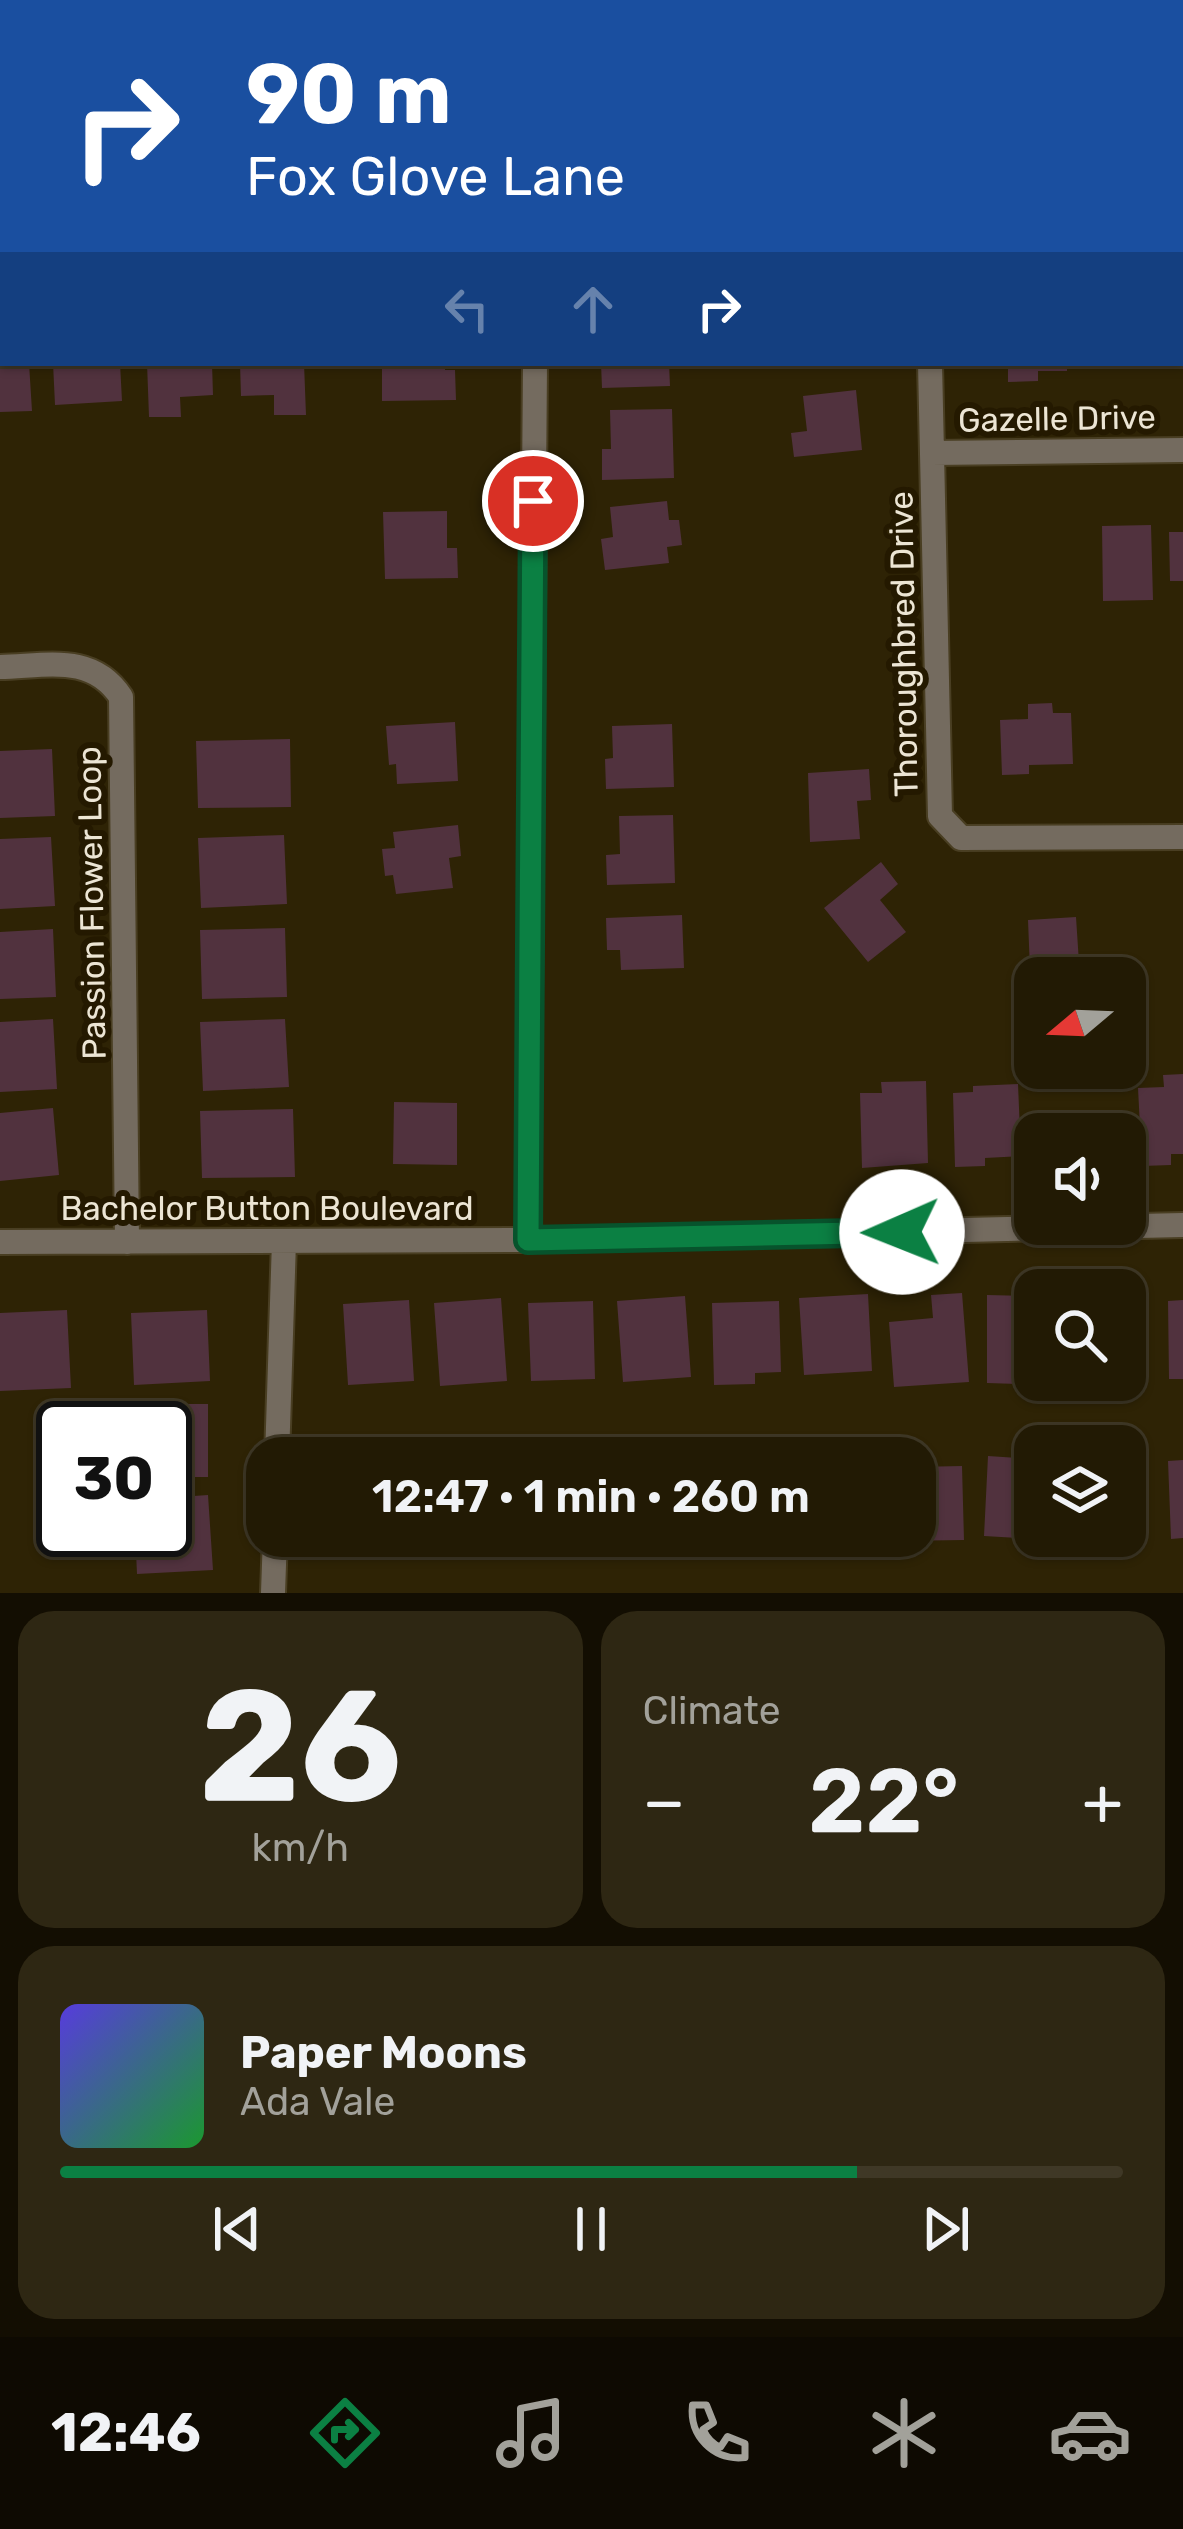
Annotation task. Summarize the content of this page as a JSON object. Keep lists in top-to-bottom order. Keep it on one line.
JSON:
{"streets":{"street":["Gazelle Drive","Thoroughbred Drive","Passion Flower Loop","Bachelor Button Boulevard"]},"crossings":[["Gazelle Drive","Thoroughbred Drive"],["Passion Flower Loop","Bachelor Button Boulevard"]],"north":"left","page":{"turn":["90 m","Fox Glove Lane"],"limit":"30","trip":"12:47 · 1 min · 260 m","tile":[["26","km/h"],"Climate"],"heat":["−","22°","+"],"song":["Paper Moons","Ada Vale"],"tabs":"12:46"}}
